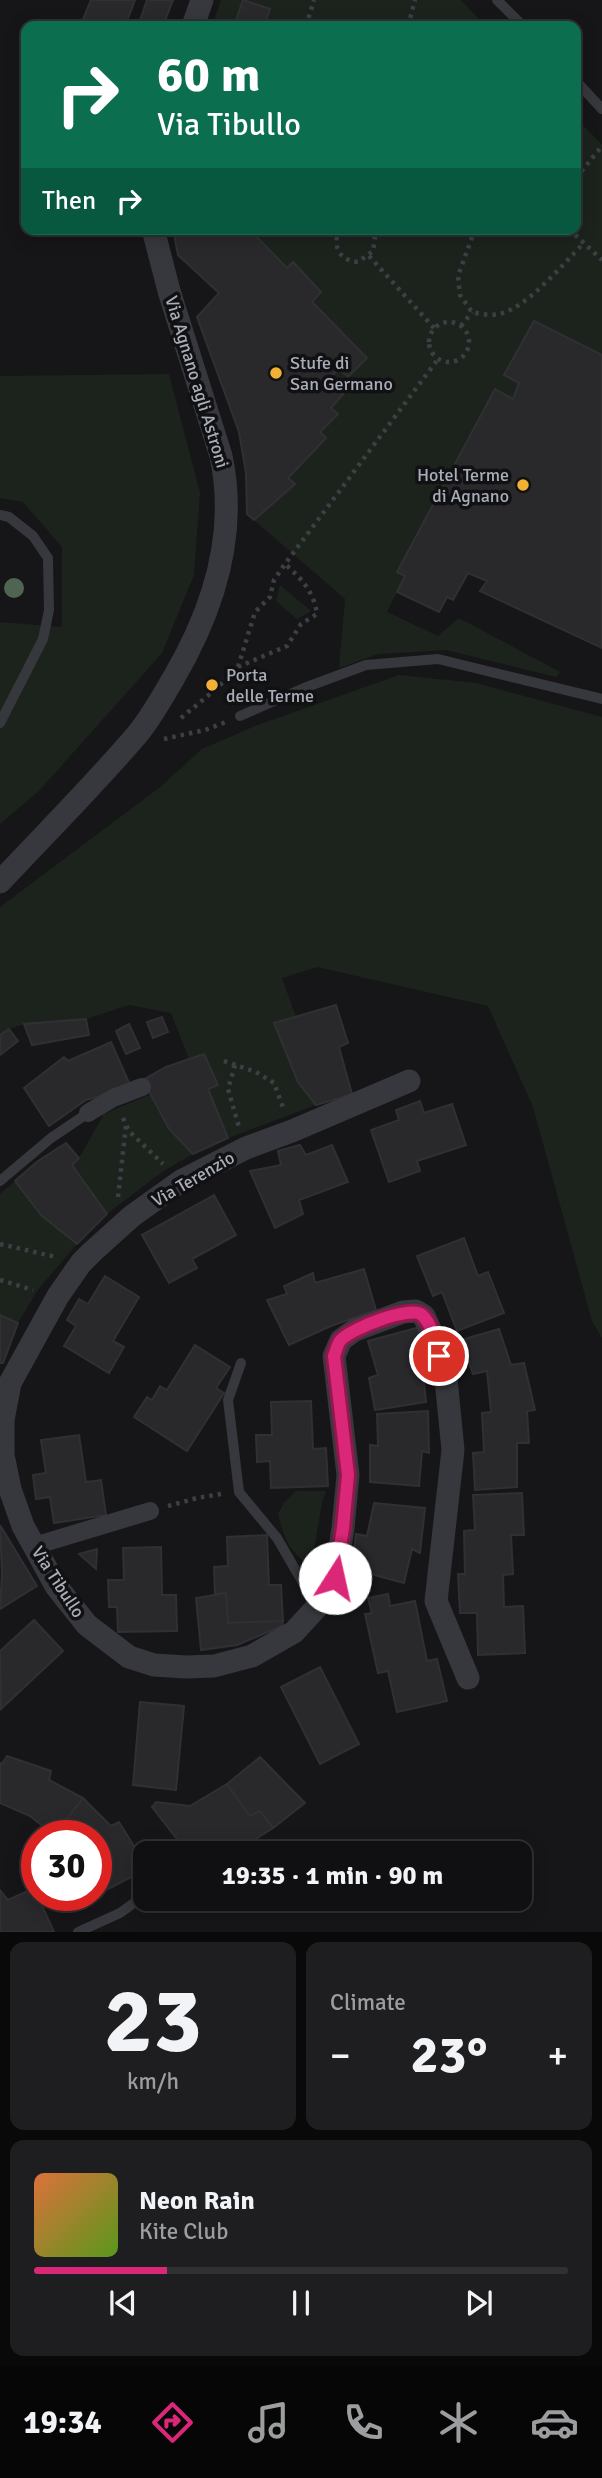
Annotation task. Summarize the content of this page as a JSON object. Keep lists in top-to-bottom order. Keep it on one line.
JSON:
{"streets":{"street":["Via Agnano agli Astroni","Via Terenzio","Via Tibullo"]},"crossings":[["Via Terenzio","Via Tibullo"]],"places":["Stufe di San Germano","Hotel Terme di Agnano","Porta delle Terme"],"page":{"turn":["60 m","Via Tibullo"],"then":"Then","limit":"30","trip":"19:35 · 1 min · 90 m","tile":[["23","km/h"],"Climate"],"heat":["−","23°","+"],"song":["Neon Rain","Kite Club"],"tabs":"19:34"}}
